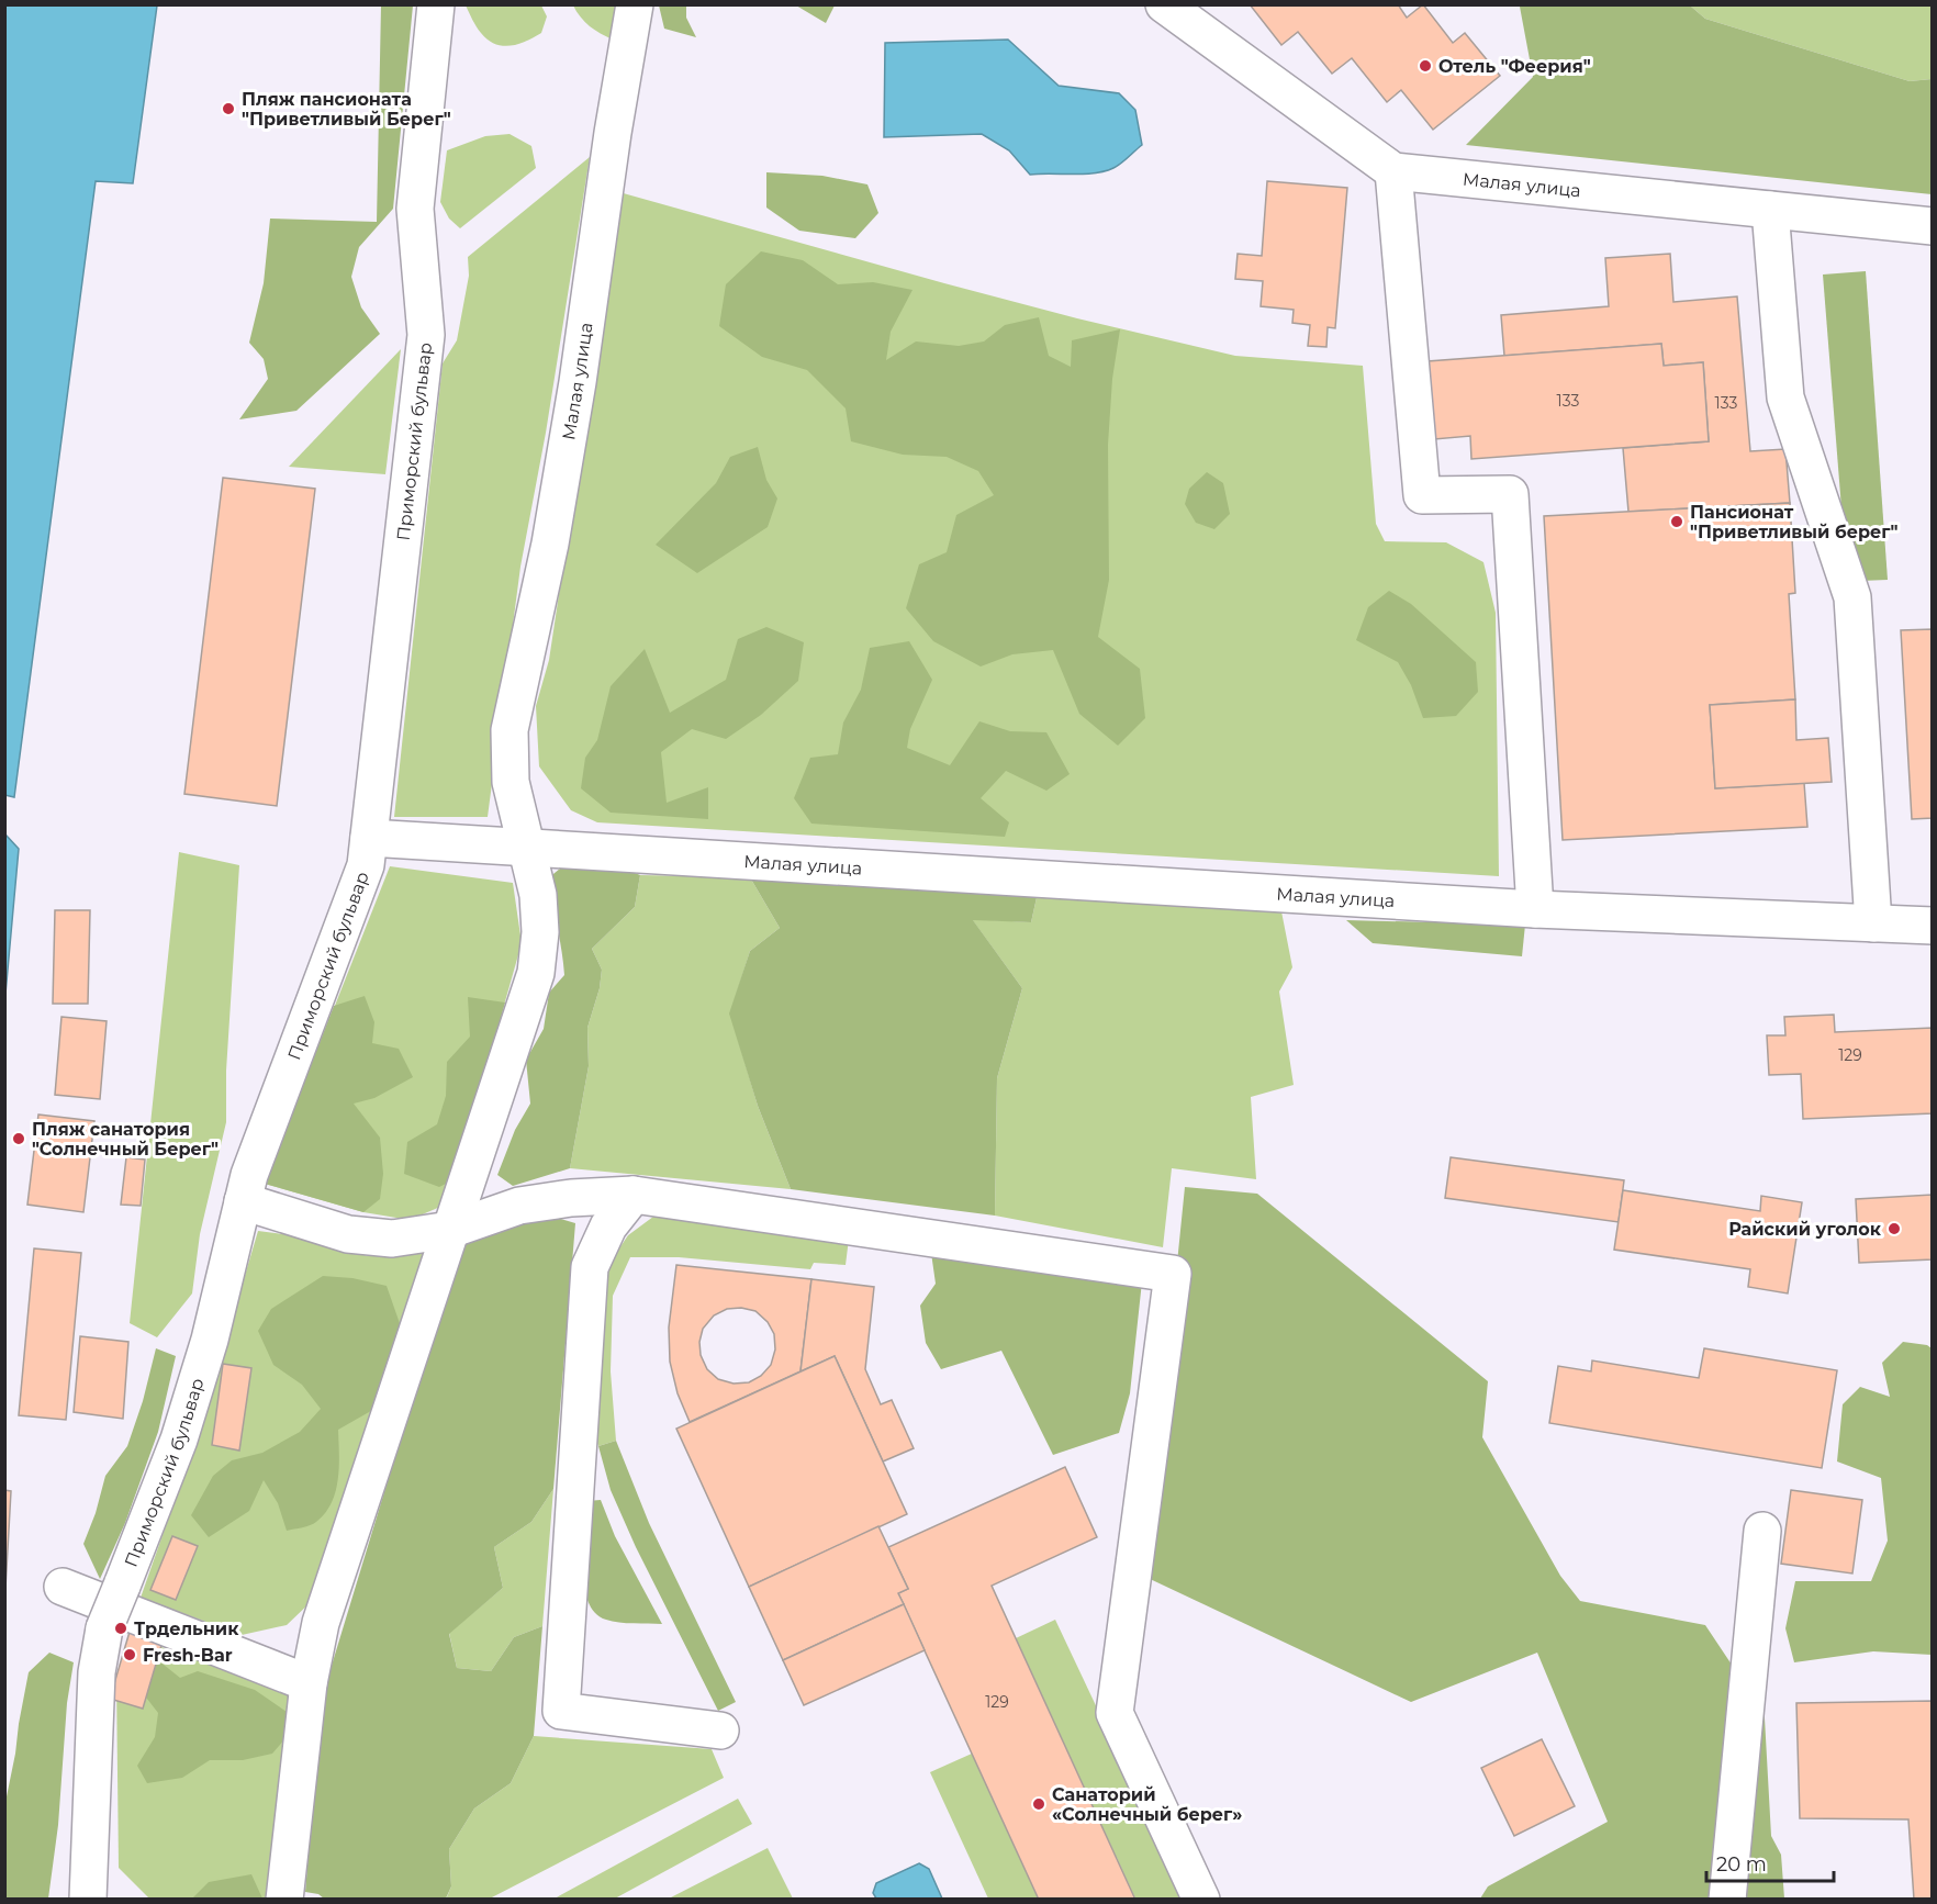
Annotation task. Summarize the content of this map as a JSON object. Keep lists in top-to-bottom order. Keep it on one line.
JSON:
{"streets":{"street":["Малая улица","Приморский бульвар"]},"places":["Отель \"Феерия\"","Пляж пансионата \"Приветливый Берег\"","Пансионат \"Приветливый берег\"","Пляж санатория \"Солнечный Берег\"","Райский уголок","Трдельник","Fresh-Bar","Санаторий «Солнечный берег»"],"house_numbers":["133","133","129","129"],"scale_bar":"20 m"}
